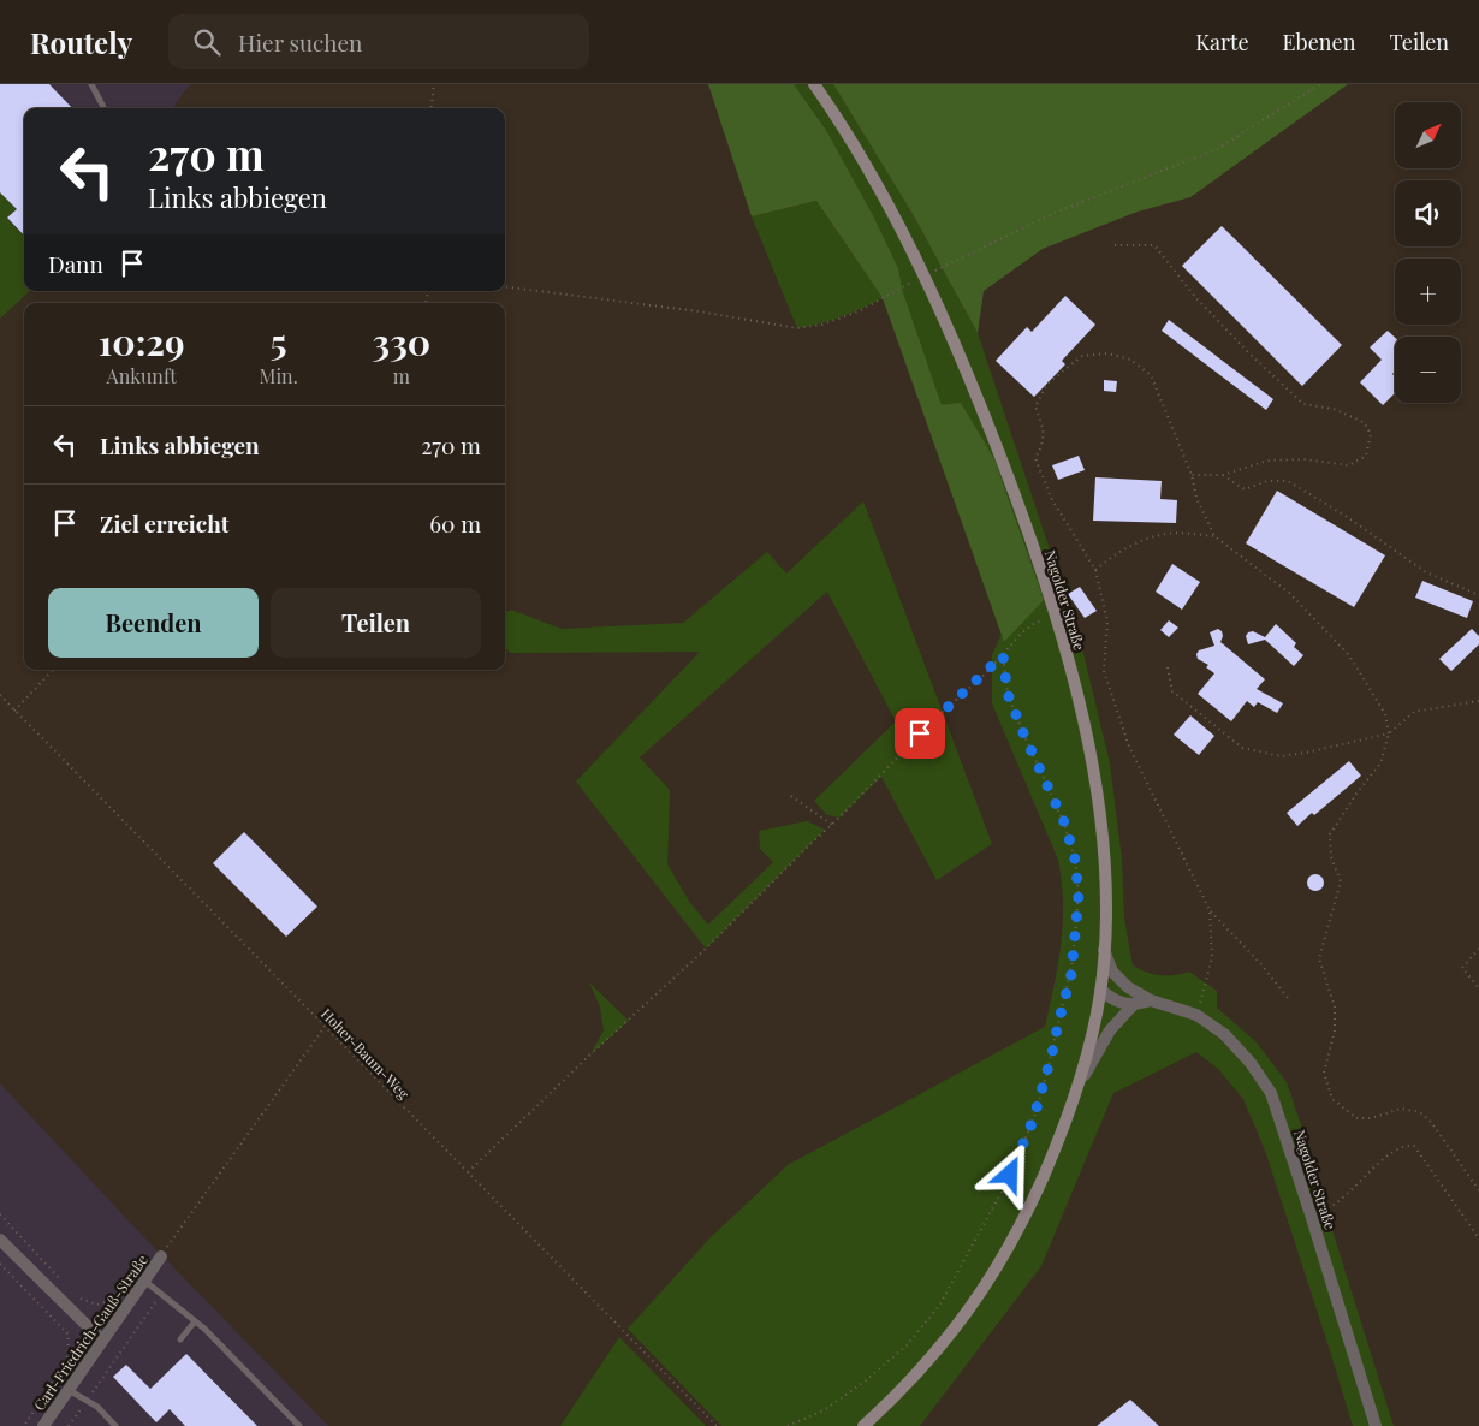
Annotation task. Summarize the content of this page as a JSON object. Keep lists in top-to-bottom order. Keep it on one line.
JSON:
{"streets":{"main road":["Nagolder Straße"],"street":["Carl-Friedrich-Gauß-Straße"],"path":["Hoher-Baum-Weg"]},"north":"top right","page":{"header":"Routely","search":"Hier suchen","nav":["Karte","Ebenen","Teilen"],"map_buttons":["+","−"],"turn":["270 m","Links abbiegen"],"then":"Dann","eta":["10:29","Ankunft","5","Min.","330","m"],"list":[{"name":"Links abbiegen","value":"270 m"},{"name":"Ziel erreicht","value":"60 m"}],"buttons":["Beenden","Teilen"]}}
